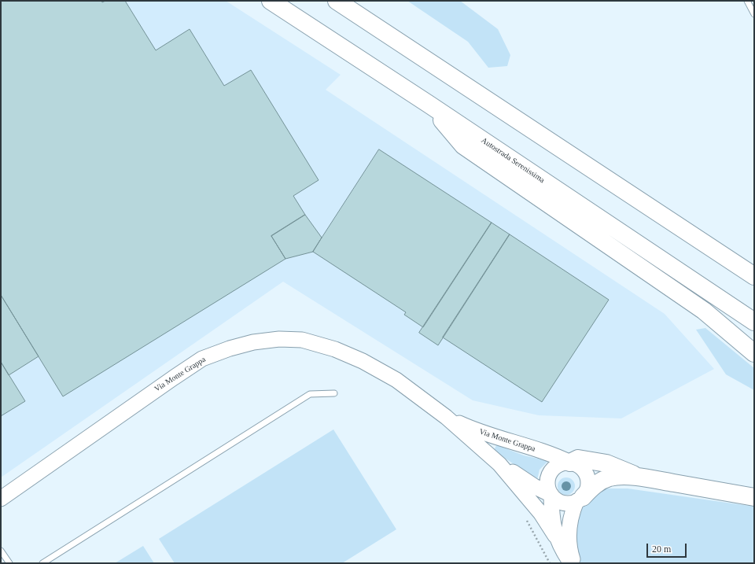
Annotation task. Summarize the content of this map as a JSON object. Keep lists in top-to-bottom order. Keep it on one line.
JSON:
{"streets":{"main road":["Autostrada Serenissima"],"street":["Via Monte Grappa"]},"scale_bar":"20 m"}
